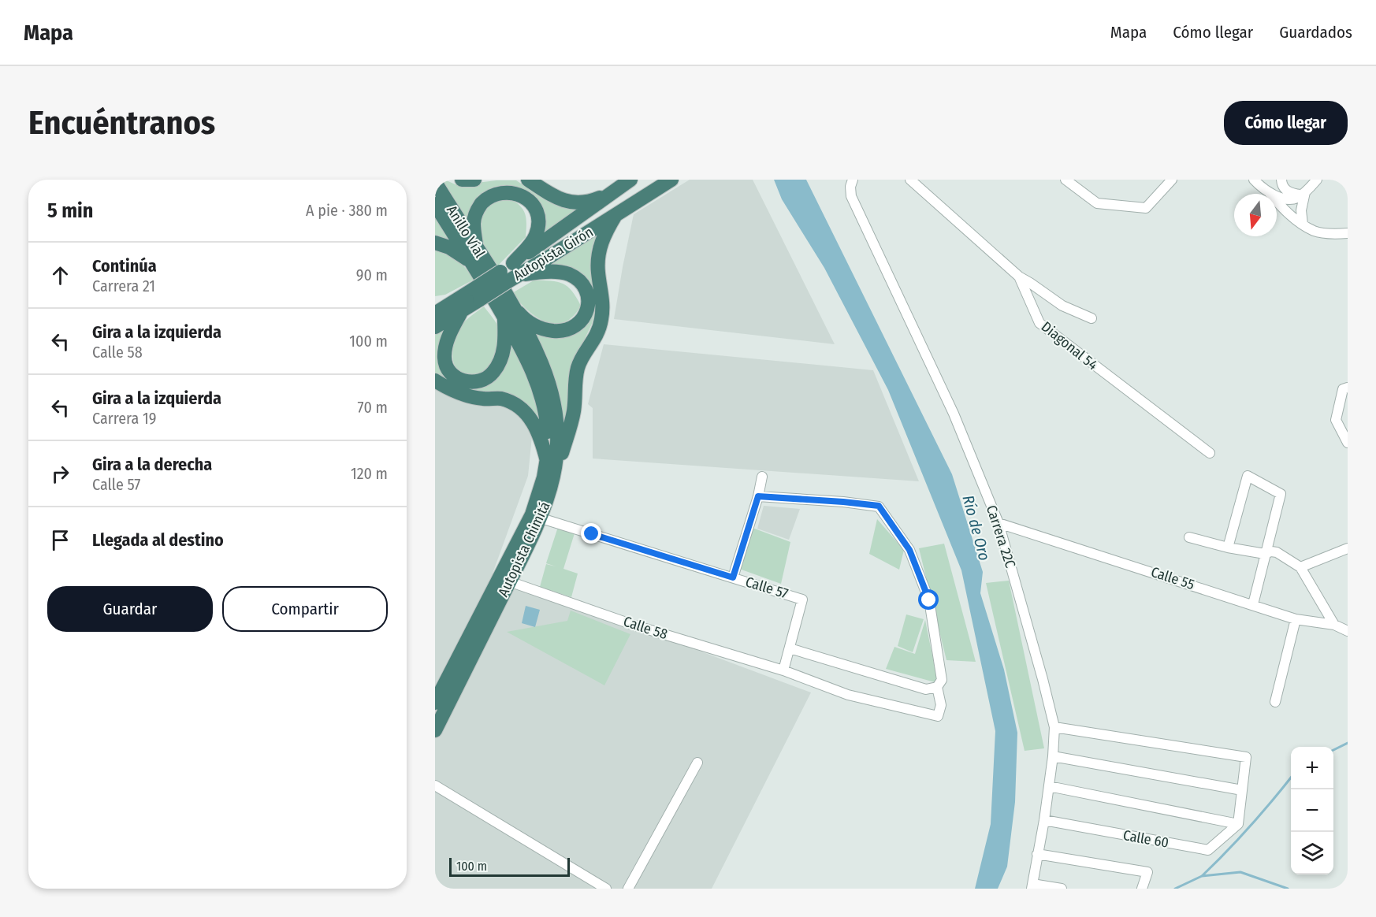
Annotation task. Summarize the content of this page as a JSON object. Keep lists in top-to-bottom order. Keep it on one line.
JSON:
{"streets":{"highway":["Anillo Víal","Autopista Girón","Autopista Chimitá"],"street":["Diagonal 54","Carrera 22C","Calle 55","Calle 57","Calle 58","Calle 60"]},"crossings":[["Anillo Víal","Autopista Girón"],["Anillo Víal","Autopista Chimitá"],["Autopista Girón","Autopista Chimitá"],["Carrera 22C","Calle 55"],["Carrera 22C","Calle 60"],["Autopista Chimitá","Calle 57"],["Autopista Chimitá","Calle 58"]],"water":["Río de Oro"],"scale_bar":"100 m","north":"bottom","page":{"header":"Mapa","nav":["Mapa","Cómo llegar","Guardados"],"buttons":["Cómo llegar",["Guardar","Compartir"]],"title":"Encuéntranos","heading":["5 min","A pie · 380 m"],"list":[["Continúa","Carrera 21","90 m"],["Gira a la izquierda","Calle 58","100 m"],["Gira a la izquierda","Carrera 19","70 m"],["Gira a la derecha","Calle 57","120 m"],"Llegada al destino"],"map_buttons":["+","−"],"scale":"100 m"}}
